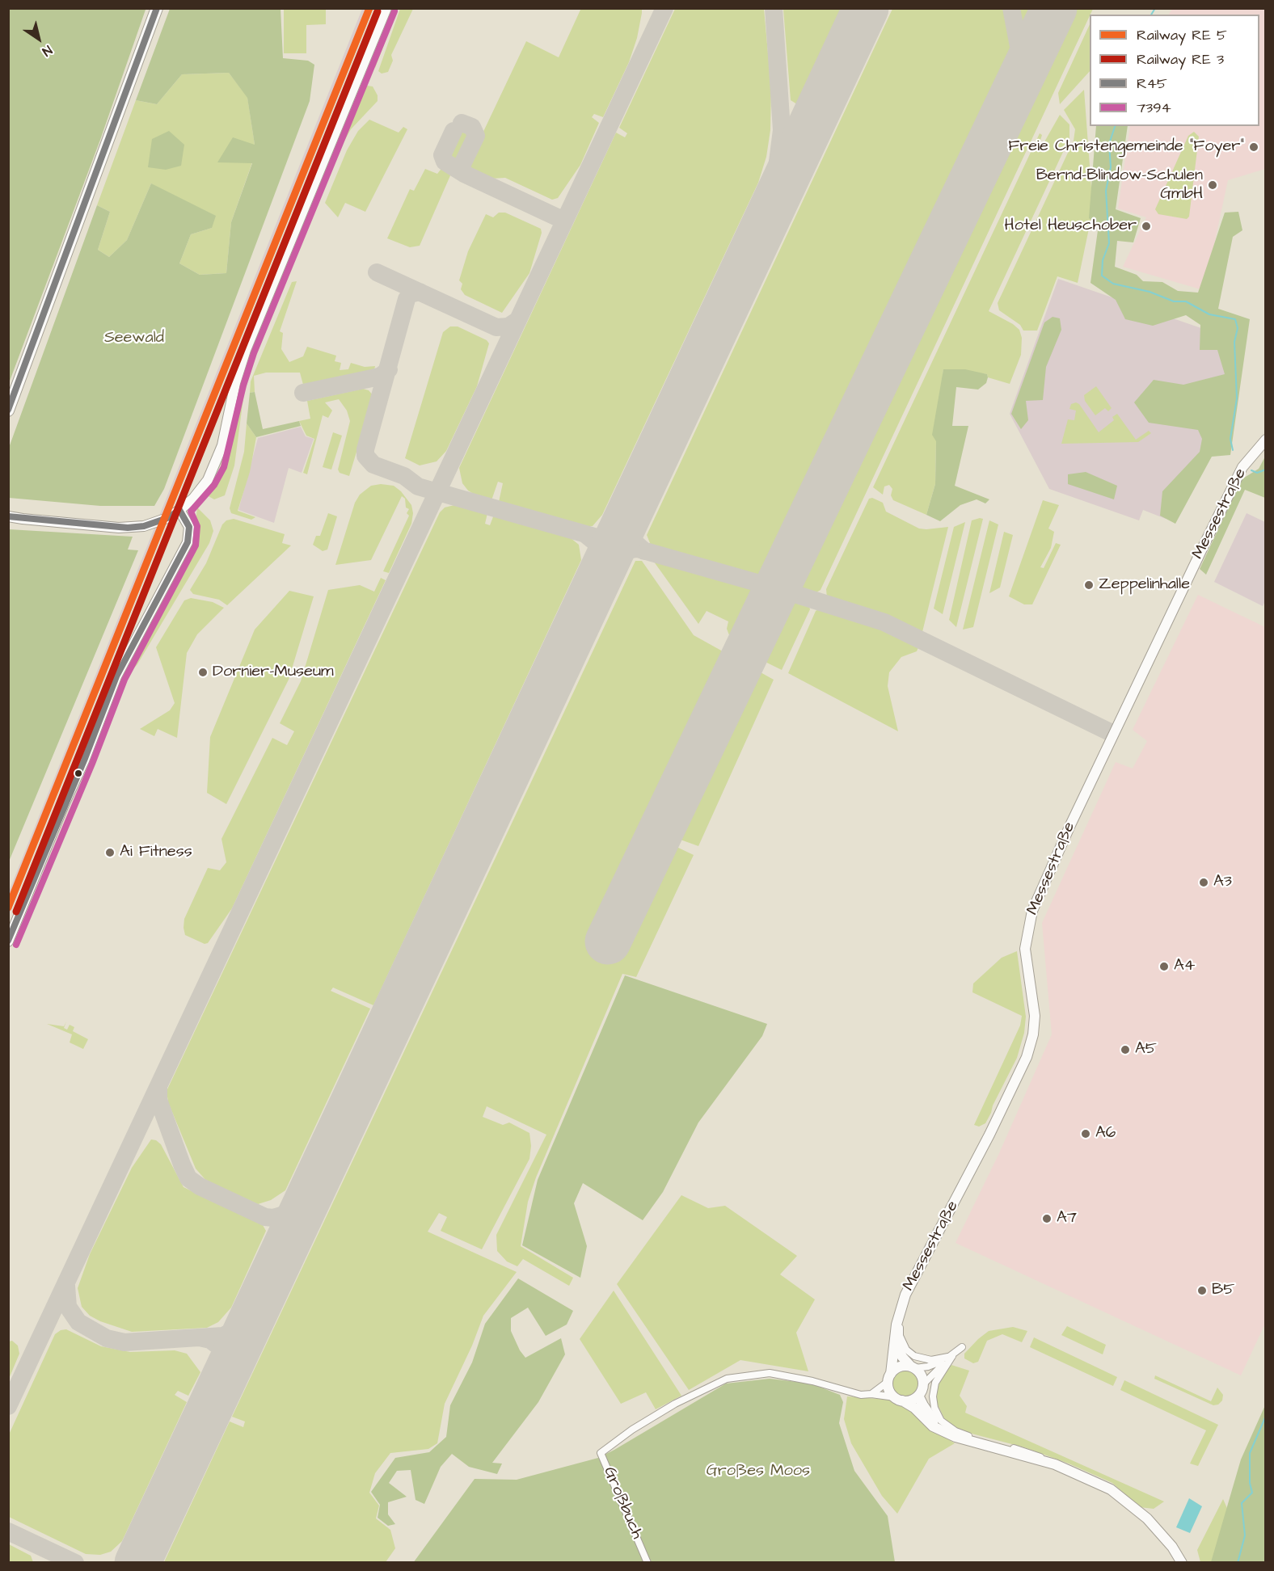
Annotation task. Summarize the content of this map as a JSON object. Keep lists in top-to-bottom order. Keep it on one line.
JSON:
{"streets":{"street":["Messestraße","Großbuch"]},"parks":["Seewald","Großes Moos"],"places":["Freie Christengemeinde \"Foyer\"","Bernd-Blindow-Schulen GmbH","Hotel Heuschober","Zeppelinhalle","Dornier-Museum","Ai Fitness","A3","A4","A5","A6","A7","B5"],"lines":["transit line R45","transit line 7394"],"legend":["Railway RE 5","Railway RE 3","R45","7394"],"north":"bottom right"}
